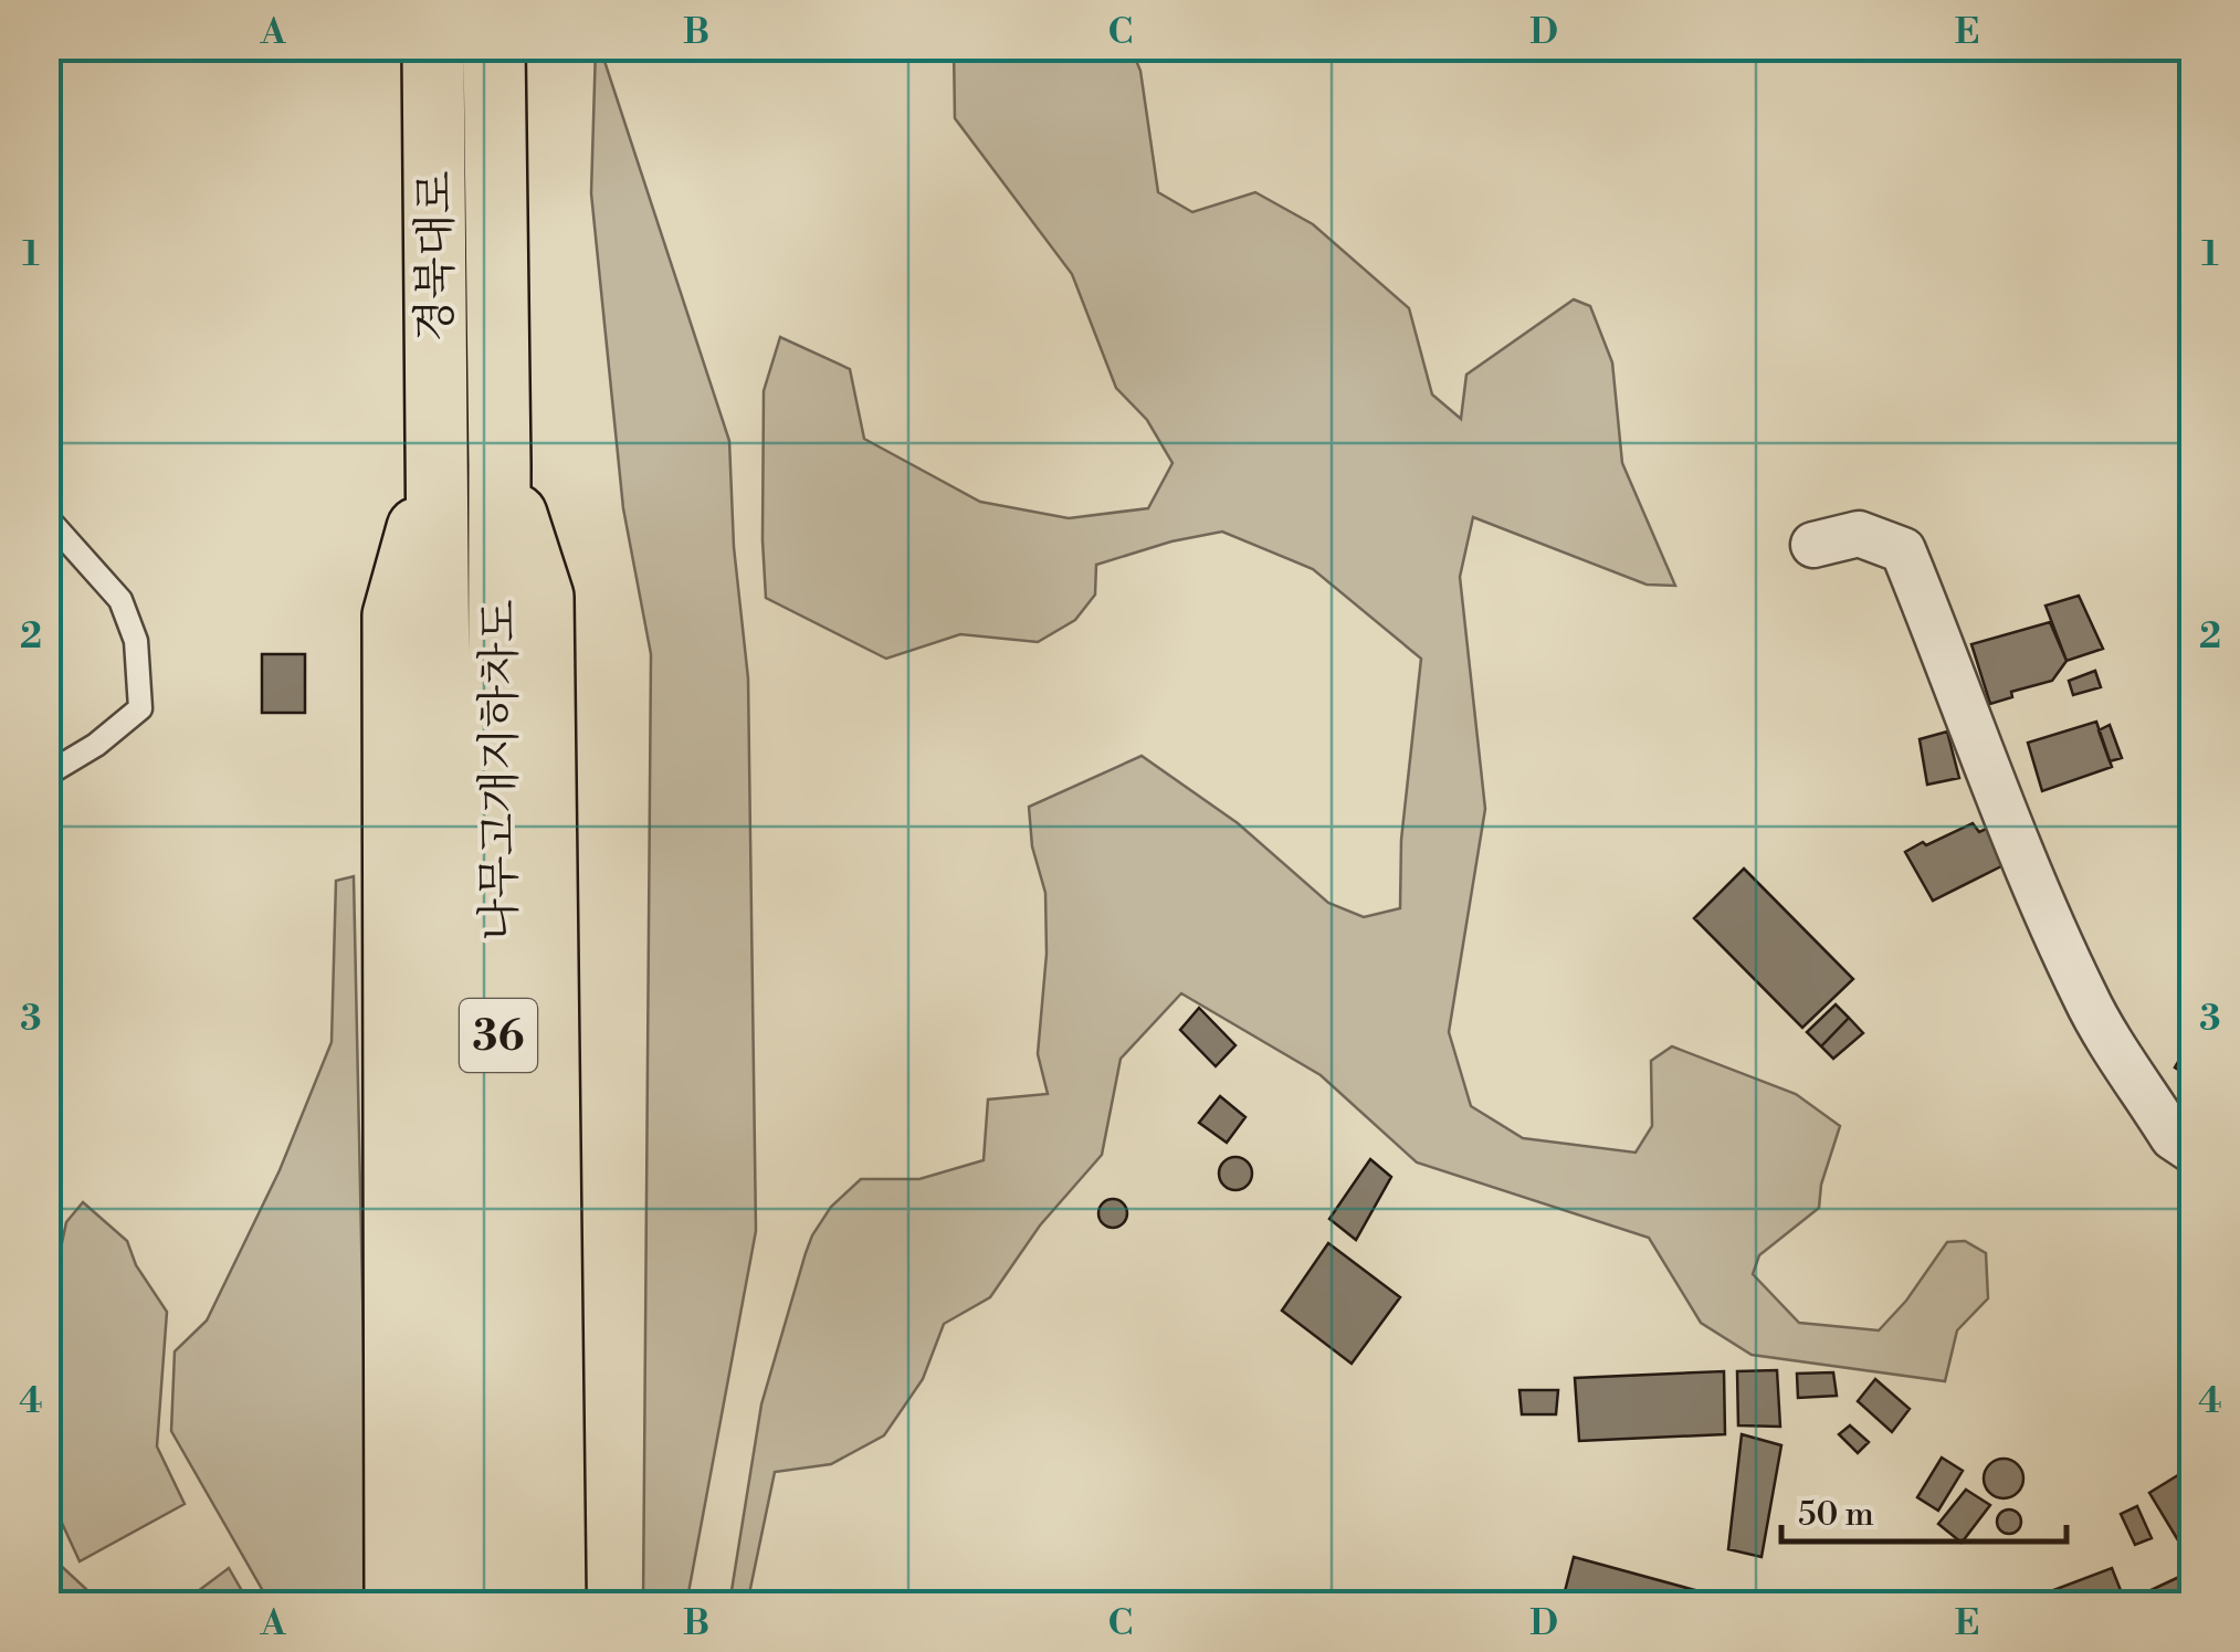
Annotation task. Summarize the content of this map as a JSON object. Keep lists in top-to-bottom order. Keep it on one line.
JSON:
{"streets":{"highway":["경북대로","나무고개지하차도","36"]},"crossings":[["경북대로","나무고개지하차도"]],"scale_bar":"50 m","grid":{"columns":["A","B","C","D","E"],"rows":["1","2","3","4"]}}
